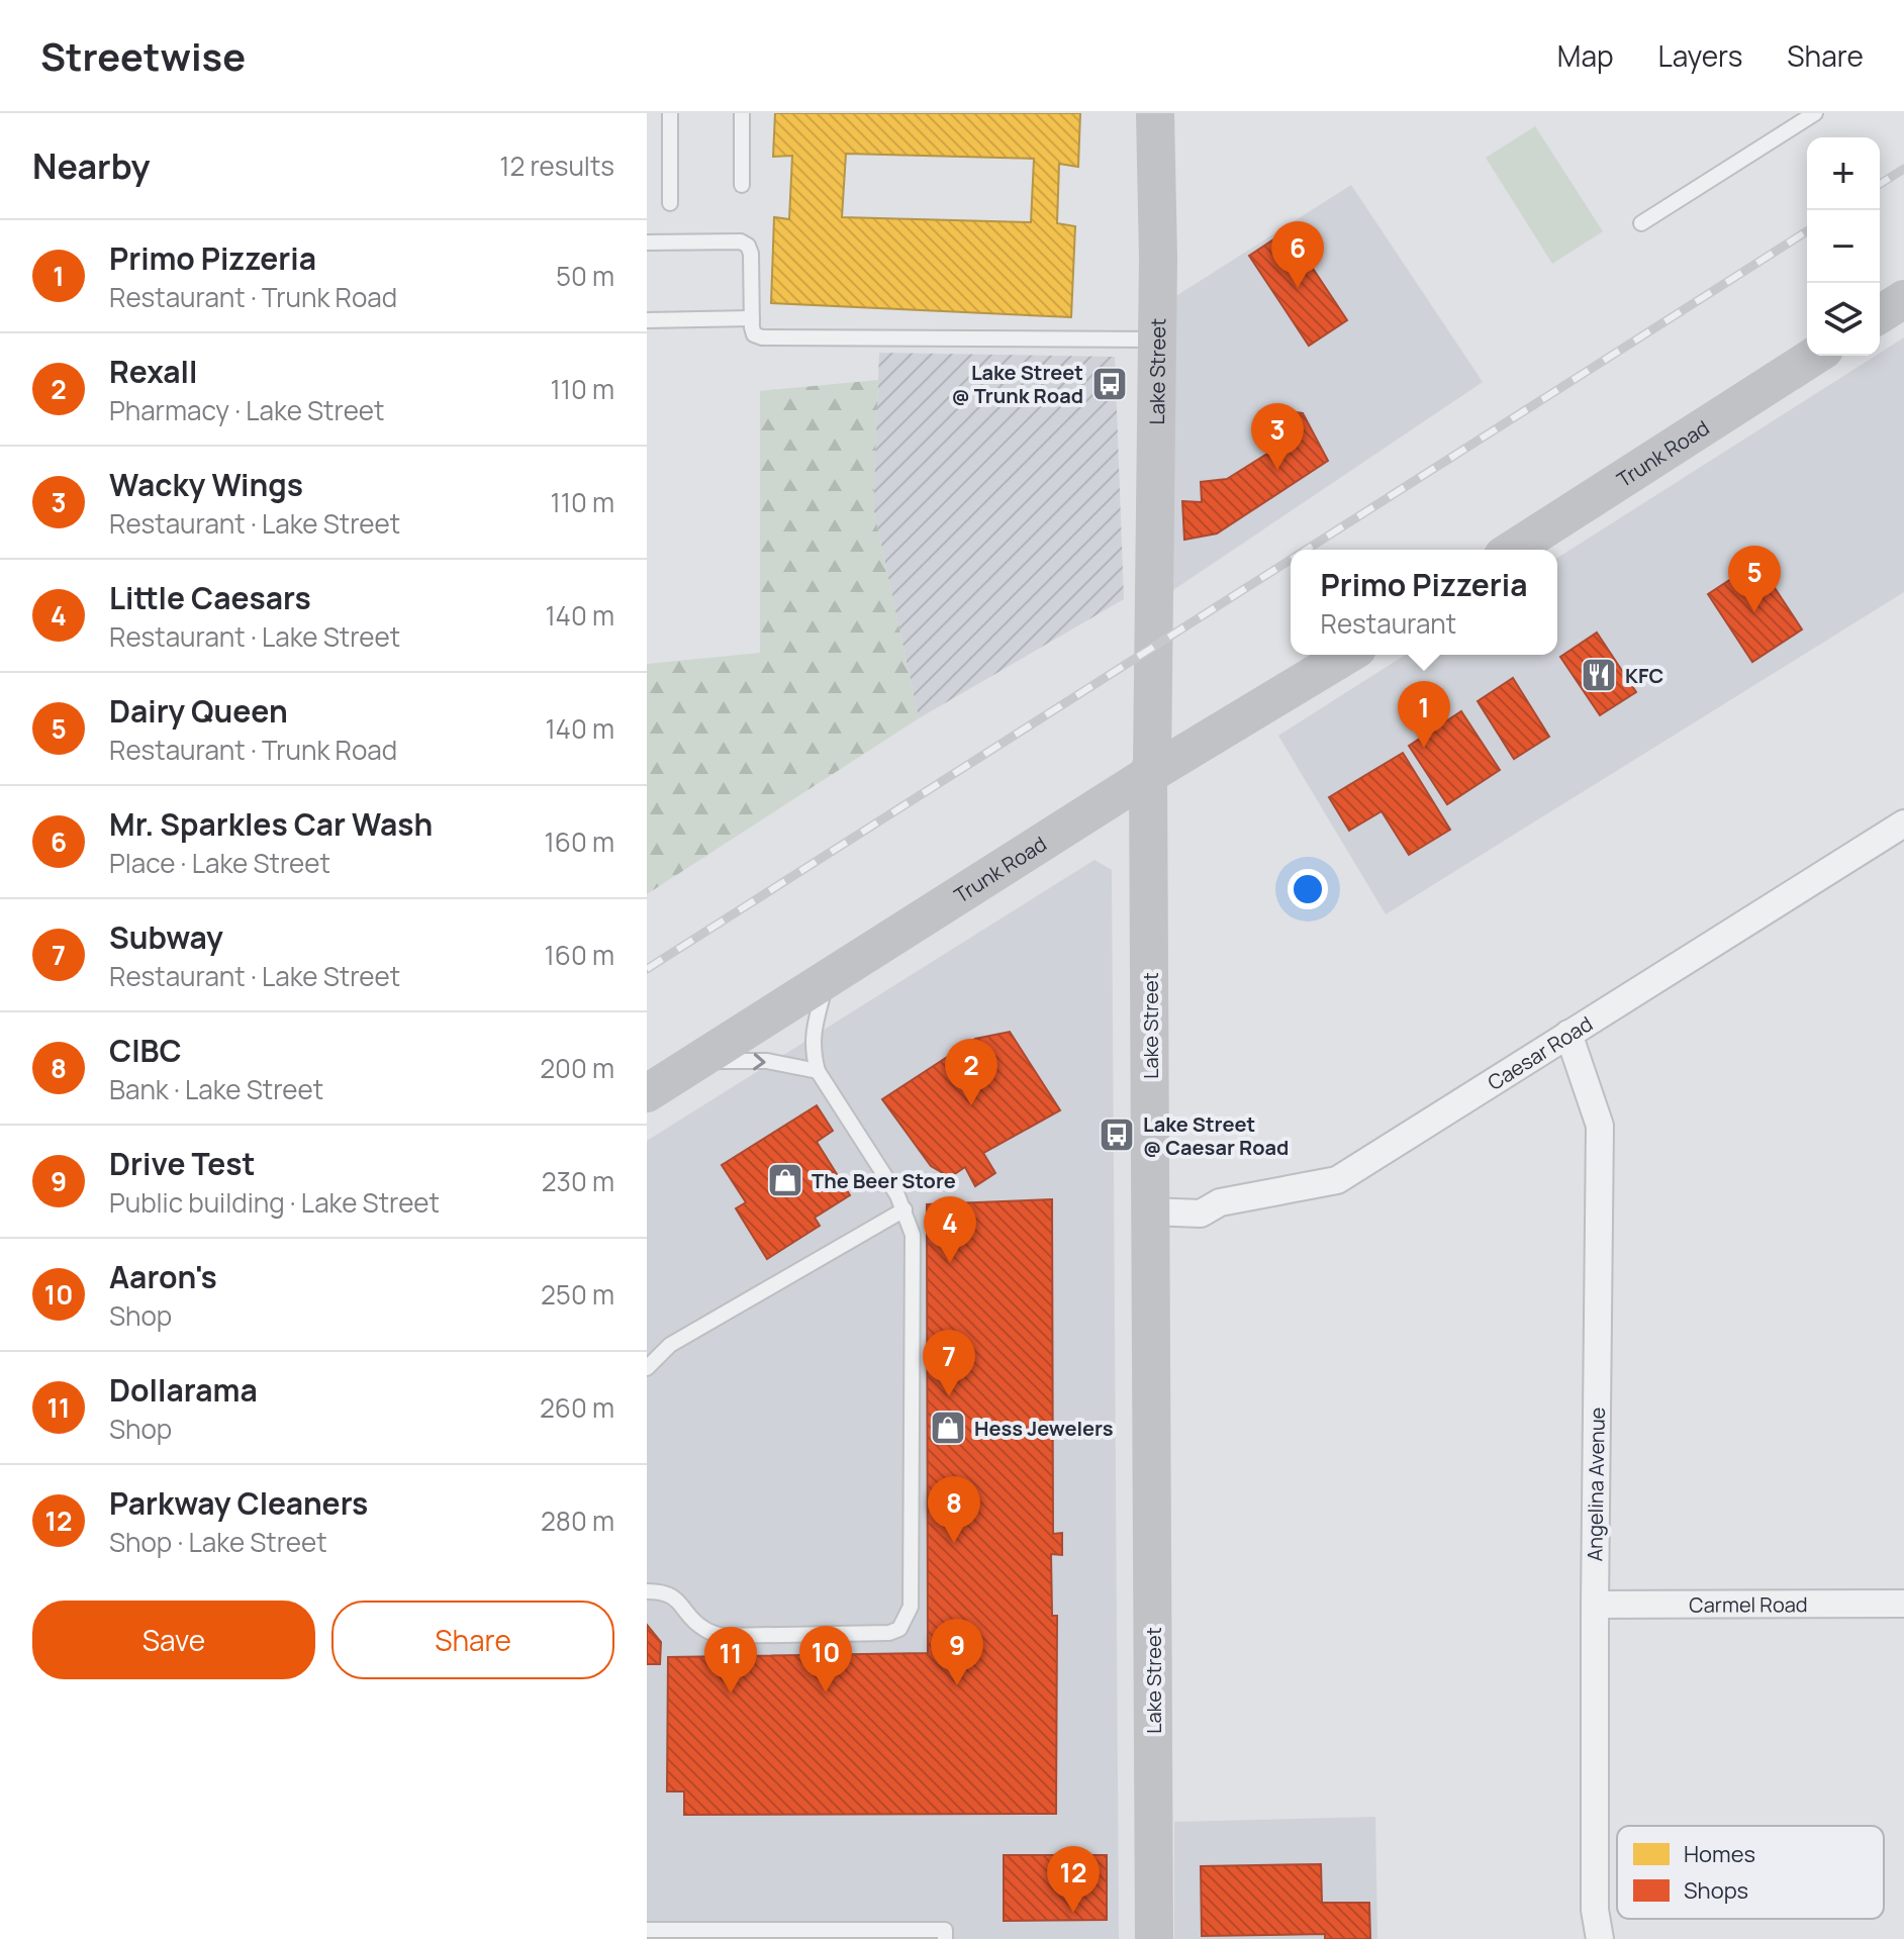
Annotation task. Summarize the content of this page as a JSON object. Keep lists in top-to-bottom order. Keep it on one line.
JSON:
{"streets":{"street":["Lake Street","Trunk Road","Caesar Road","Angelina Avenue","Carmel Road"]},"crossings":[["Lake Street","Trunk Road"],["Lake Street","Caesar Road"],["Caesar Road","Angelina Avenue"],["Angelina Avenue","Carmel Road"]],"places":{"bus stop":["Lake Street @ Trunk Road","Lake Street @ Caesar Road"],"restaurant":["KFC"],"shop":["The Beer Store","Hess Jewelers"]},"legend":["Homes","Shops"],"page":{"header":"Streetwise","nav":["Map","Layers","Share"],"heading":["Nearby","12 results"],"map_buttons":["+","−"],"list":[{"mark":"1","name":"Primo Pizzeria","note":"Restaurant · Trunk Road","value":"50 m"},{"mark":"2","name":"Rexall","note":"Pharmacy · Lake Street","value":"110 m"},{"mark":"3","name":"Wacky Wings","note":"Restaurant · Lake Street","value":"110 m"},{"mark":"4","name":"Little Caesars","note":"Restaurant · Lake Street","value":"140 m"},{"mark":"5","name":"Dairy Queen","note":"Restaurant · Trunk Road","value":"140 m"},{"mark":"6","name":"Mr. Sparkles Car Wash","note":"Place · Lake Street","value":"160 m"},{"mark":"7","name":"Subway","note":"Restaurant · Lake Street","value":"160 m"},{"mark":"8","name":"CIBC","note":"Bank · Lake Street","value":"200 m"},{"mark":"9","name":"Drive Test","note":"Public building · Lake Street","value":"230 m"},{"mark":"10","name":"Aaron's","note":"Shop","value":"250 m"},{"mark":"11","name":"Dollarama","note":"Shop","value":"260 m"},{"mark":"12","name":"Parkway Cleaners","note":"Shop · Lake Street","value":"280 m"}],"pins":["6","3","5","1","2","4","7","8","9","10","11","12"],"popup":["Primo Pizzeria","Restaurant"],"buttons":["Save","Share"]}}
